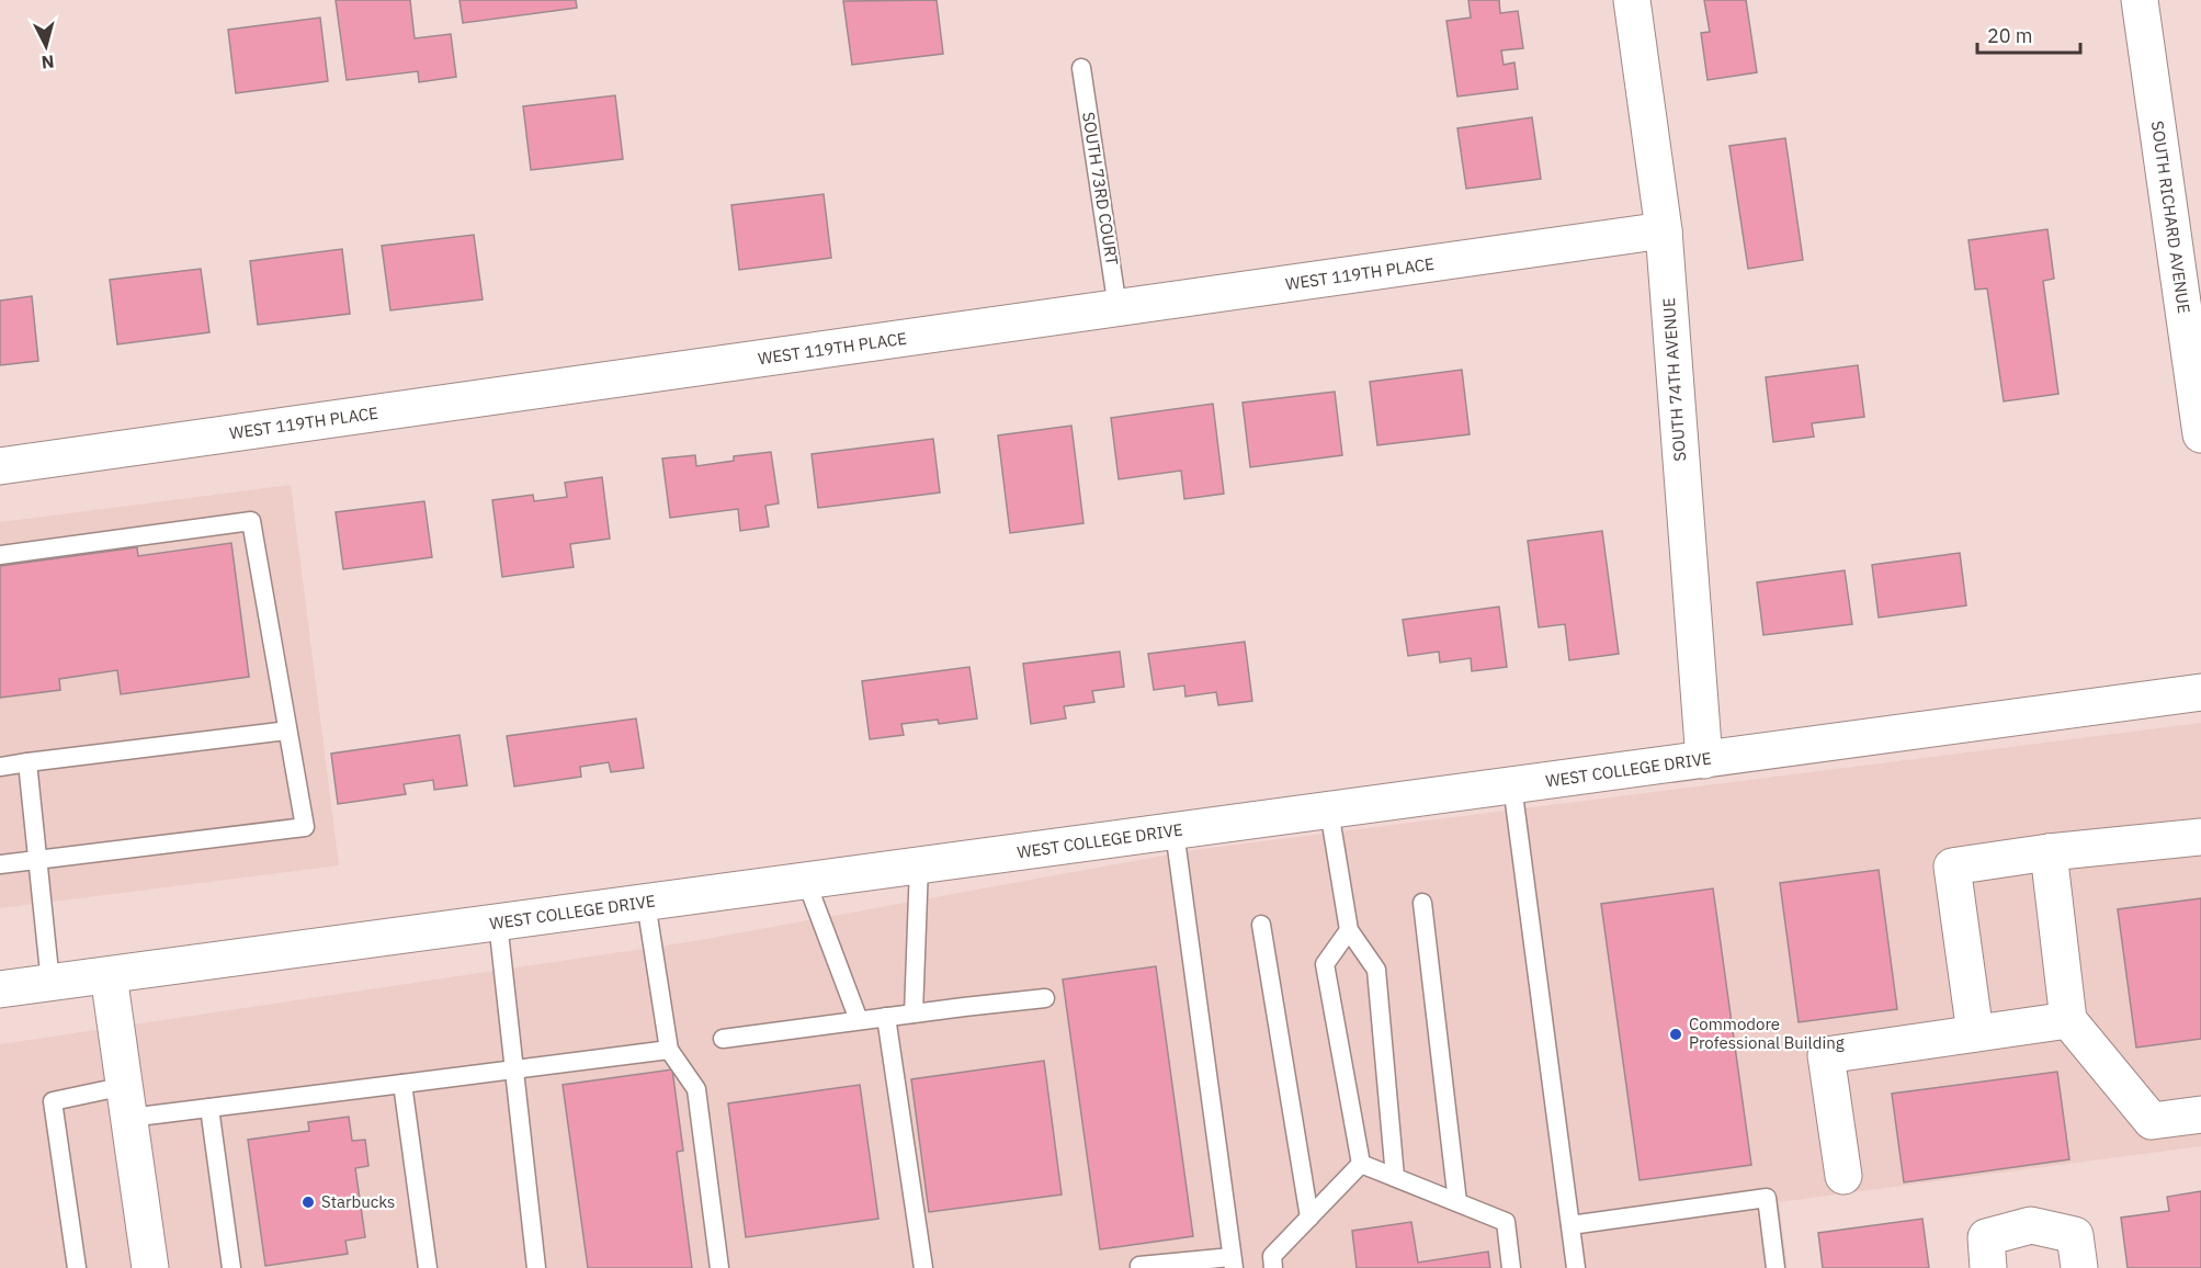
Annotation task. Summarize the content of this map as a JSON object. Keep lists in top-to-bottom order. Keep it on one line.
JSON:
{"streets":{"street":["SOUTH RICHARD AVENUE","WEST 119TH PLACE","SOUTH 74TH AVENUE","WEST COLLEGE DRIVE"],"lane":["SOUTH 73RD COURT"]},"crossings":[["SOUTH 73RD COURT","WEST 119TH PLACE"],["WEST 119TH PLACE","SOUTH 74TH AVENUE"],["SOUTH 74TH AVENUE","WEST COLLEGE DRIVE"]],"places":["Commodore Professional Building","Starbucks"],"scale_bar":"20 m","north":"bottom"}
